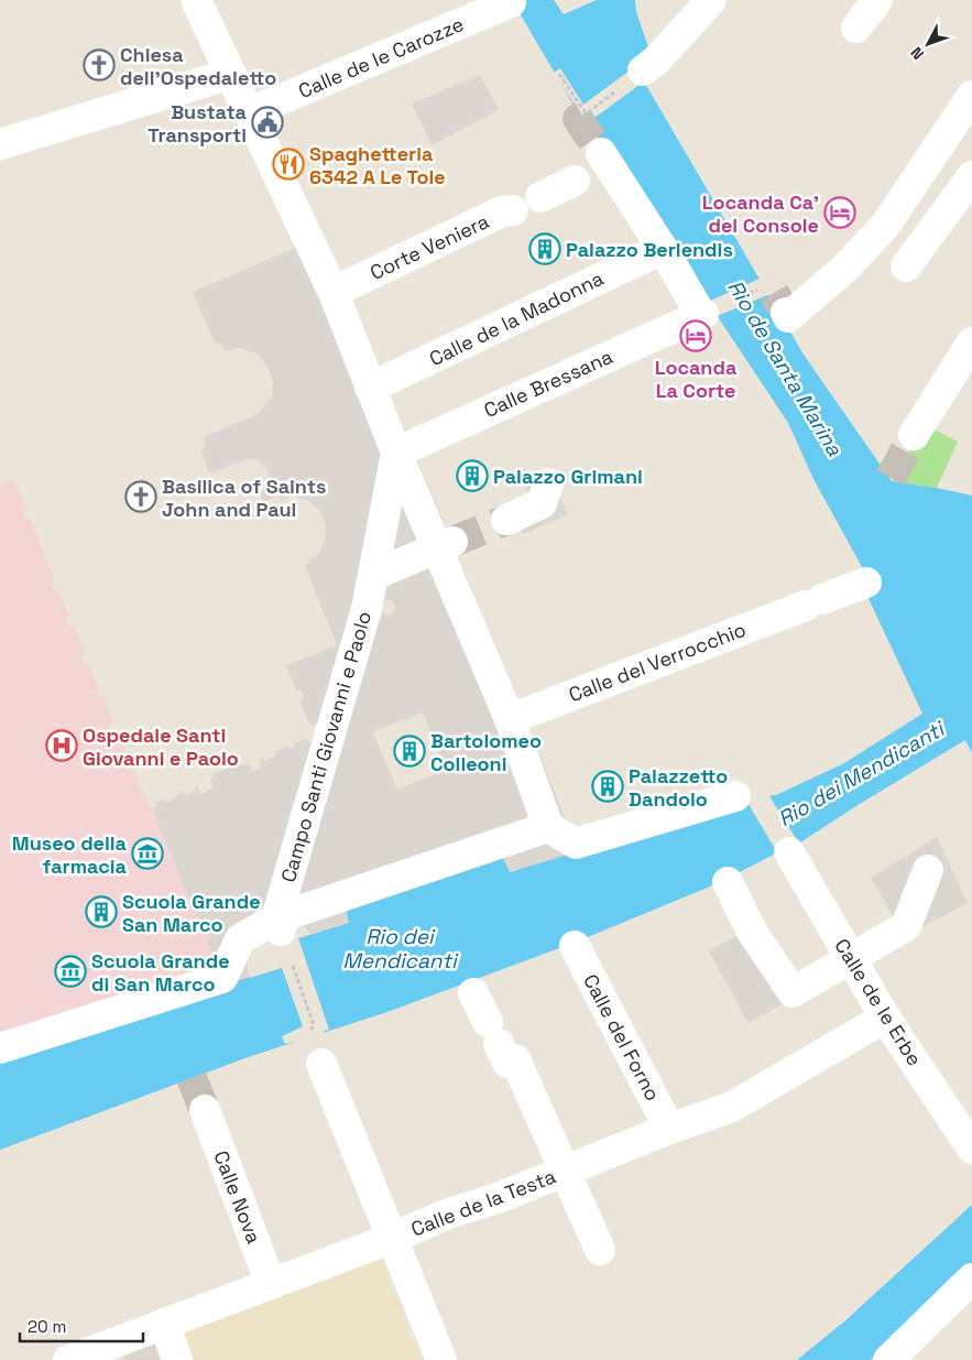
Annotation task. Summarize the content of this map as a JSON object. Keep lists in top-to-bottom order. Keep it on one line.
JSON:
{"streets":{"street":["Calle de le Carozze","Corte Veniera","Calle de la Madonna","Calle Bressana","Calle del Verrocchio","Campo Santi Giovanni e Paolo","Calle de le Erbe","Calle del Forno","Calle Nova","Calle de la Testa"]},"crossings":[["Calle de la Madonna","Calle Bressana"],["Calle Bressana","Campo Santi Giovanni e Paolo"],["Calle de le Erbe","Calle de la Testa"],["Calle del Forno","Calle de la Testa"],["Calle Nova","Calle de la Testa"]],"water":["Rio de Santa Marina","Rio dei Mendicanti"],"places":{"church":["Chiesa dell'Ospedaletto","Basilica of Saints John and Paul"],"public building":["Bustata Transporti"],"restaurant":["Spaghetteria 6342 A Le Tole"],"hotel":["Locanda Ca' del Console","Locanda La Corte"],"building":["Palazzo Berlendis","Palazzo Grimani","Bartolomeo Colleoni","Palazzetto Dandolo","Scuola Grande San Marco"],"hospital":["Ospedale Santi Giovanni e Paolo"],"museum":["Museo della farmacia","Scuola Grande di San Marco"]},"scale_bar":"20 m","north":"bottom left"}
